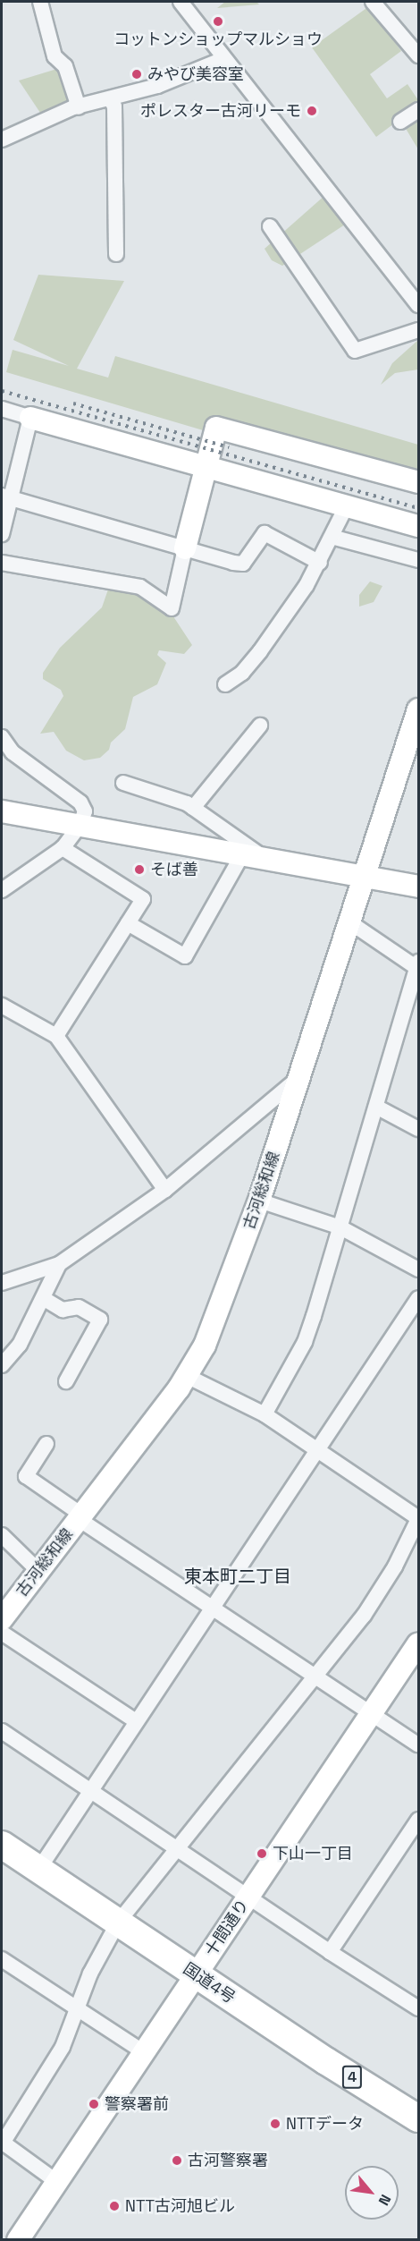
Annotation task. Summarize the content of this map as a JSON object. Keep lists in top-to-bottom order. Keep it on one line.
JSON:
{"streets":{"highway":["国道4号","4"],"street":["古河総和線","十間通り"]},"crossings":[["十間通り","国道4号"]],"districts":["東本町二丁目"],"places":["コットンショップマルショウ","みやび美容室","ポレスター古河リーモ","そば善","下山一丁目","警察署前","NTTデータ","古河警察署","NTT古河旭ビル"],"north":"bottom right"}
